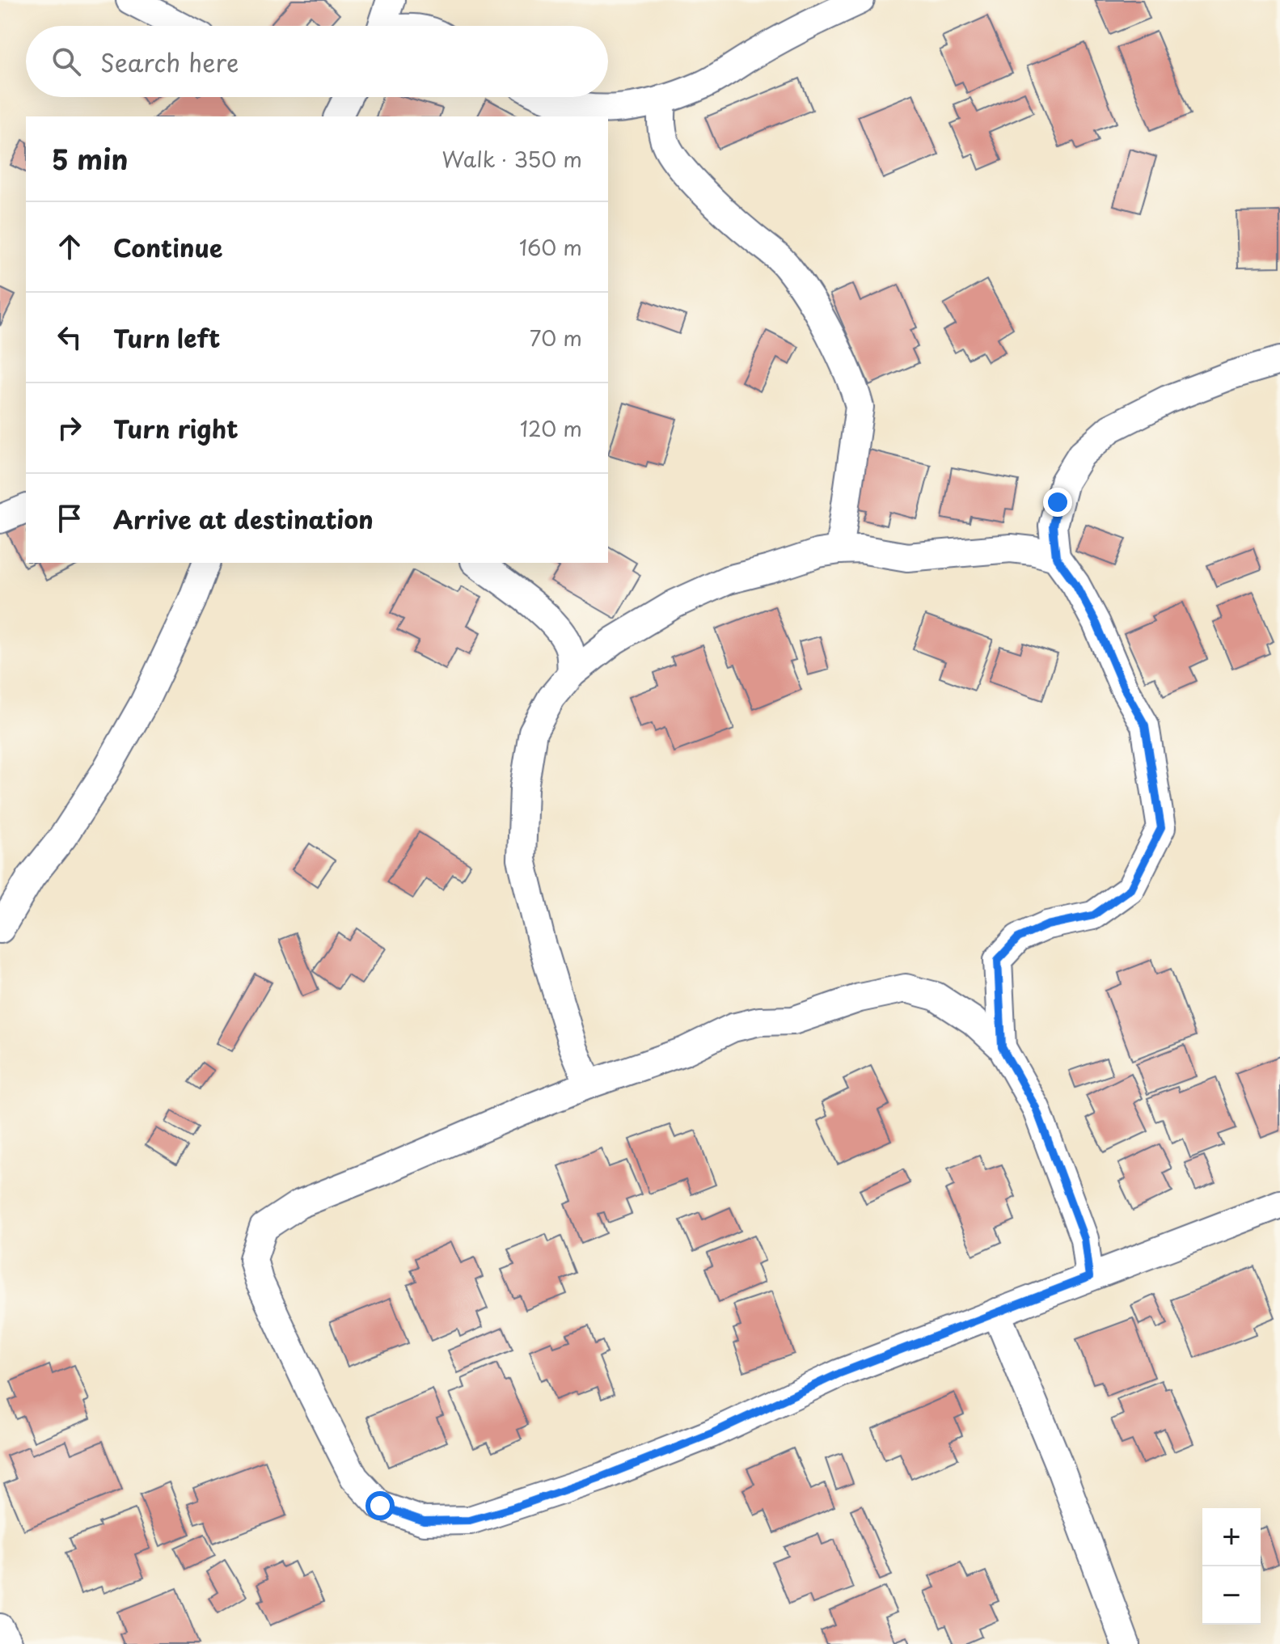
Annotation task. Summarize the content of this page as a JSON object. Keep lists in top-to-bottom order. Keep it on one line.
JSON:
{"page":{"search":"Search here","heading":["5 min","Walk · 350 m"],"list":[["Continue","160 m"],["Turn left","70 m"],["Turn right","120 m"],"Arrive at destination"],"map_buttons":["+","−"]}}
